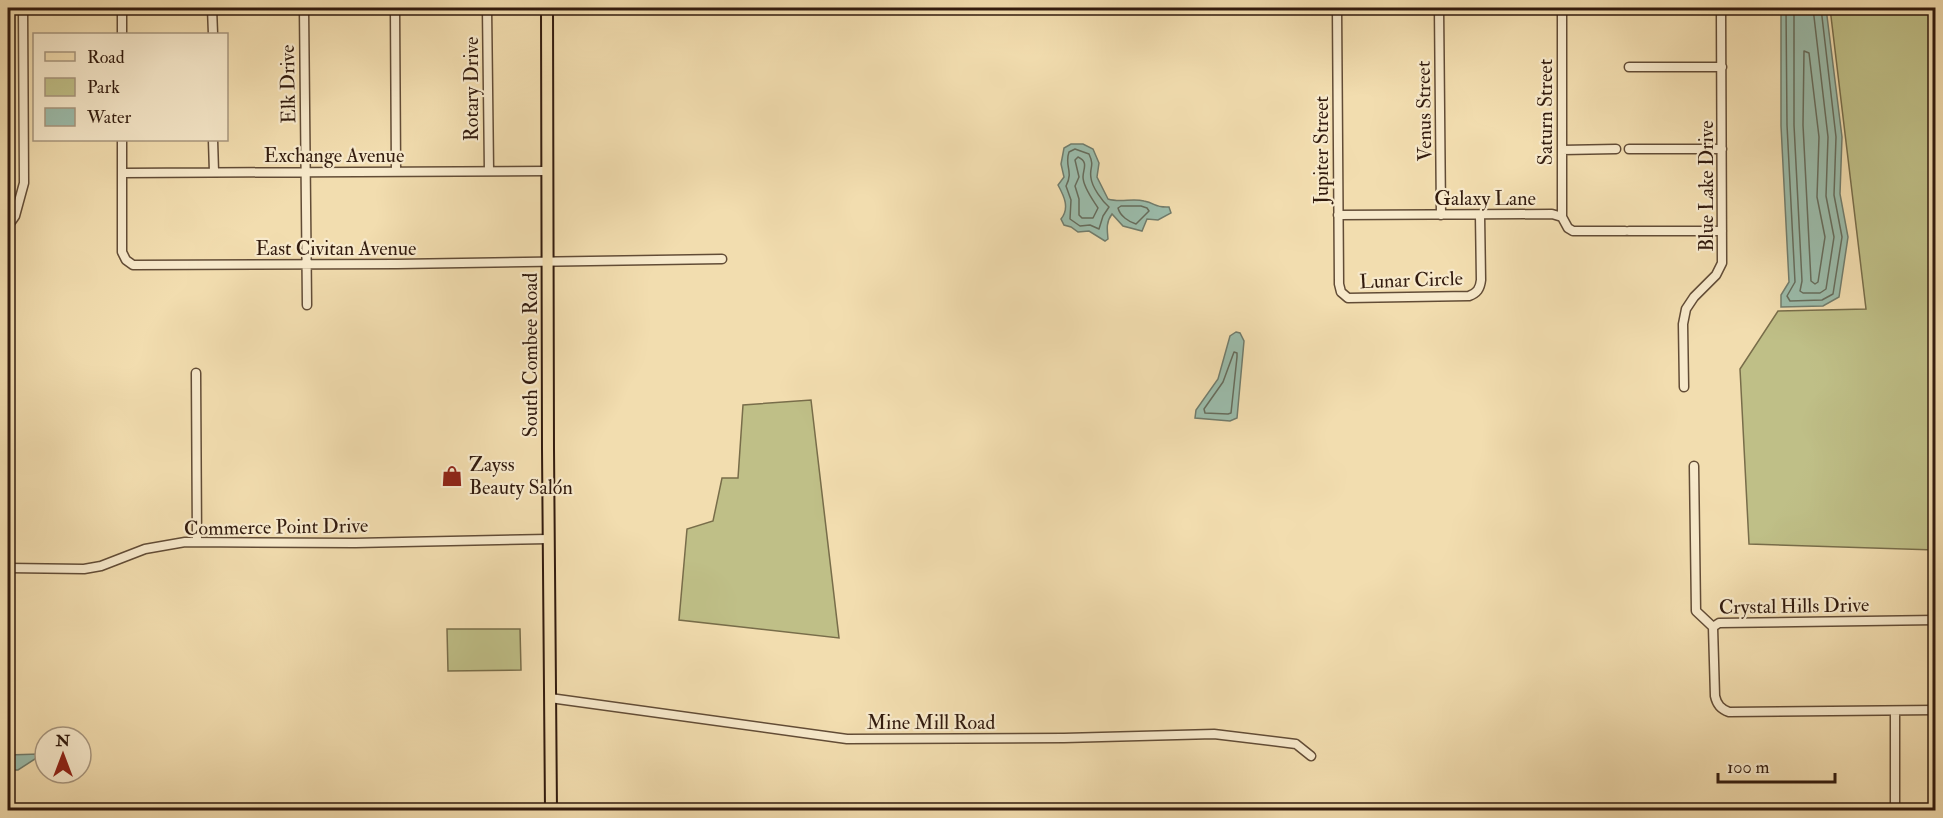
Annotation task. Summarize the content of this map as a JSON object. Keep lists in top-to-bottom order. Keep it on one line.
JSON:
{"streets":{"main road":["South Combee Road"],"street":["Elk Drive","Rotary Drive","Venus Street","Saturn Street","Jupiter Street","Exchange Avenue","Blue Lake Drive","Galaxy Lane","East Civitan Avenue","Lunar Circle","Commerce Point Drive","Crystal Hills Drive","Mine Mill Road"]},"crossings":[["Elk Drive","Exchange Avenue"],["Elk Drive","East Civitan Avenue"],["Rotary Drive","Exchange Avenue"],["Venus Street","Galaxy Lane"],["Saturn Street","Galaxy Lane"],["Jupiter Street","Galaxy Lane"],["Jupiter Street","Lunar Circle"],["Exchange Avenue","East Civitan Avenue"],["Exchange Avenue","South Combee Road"],["Blue Lake Drive","Galaxy Lane"],["Galaxy Lane","Lunar Circle"],["East Civitan Avenue","South Combee Road"],["South Combee Road","Commerce Point Drive"],["South Combee Road","Mine Mill Road"]],"places":{"shop":["Zayss Beauty Salón"]},"legend":["Road","Park","Water"],"scale_bar":"100 m","north":"top"}
